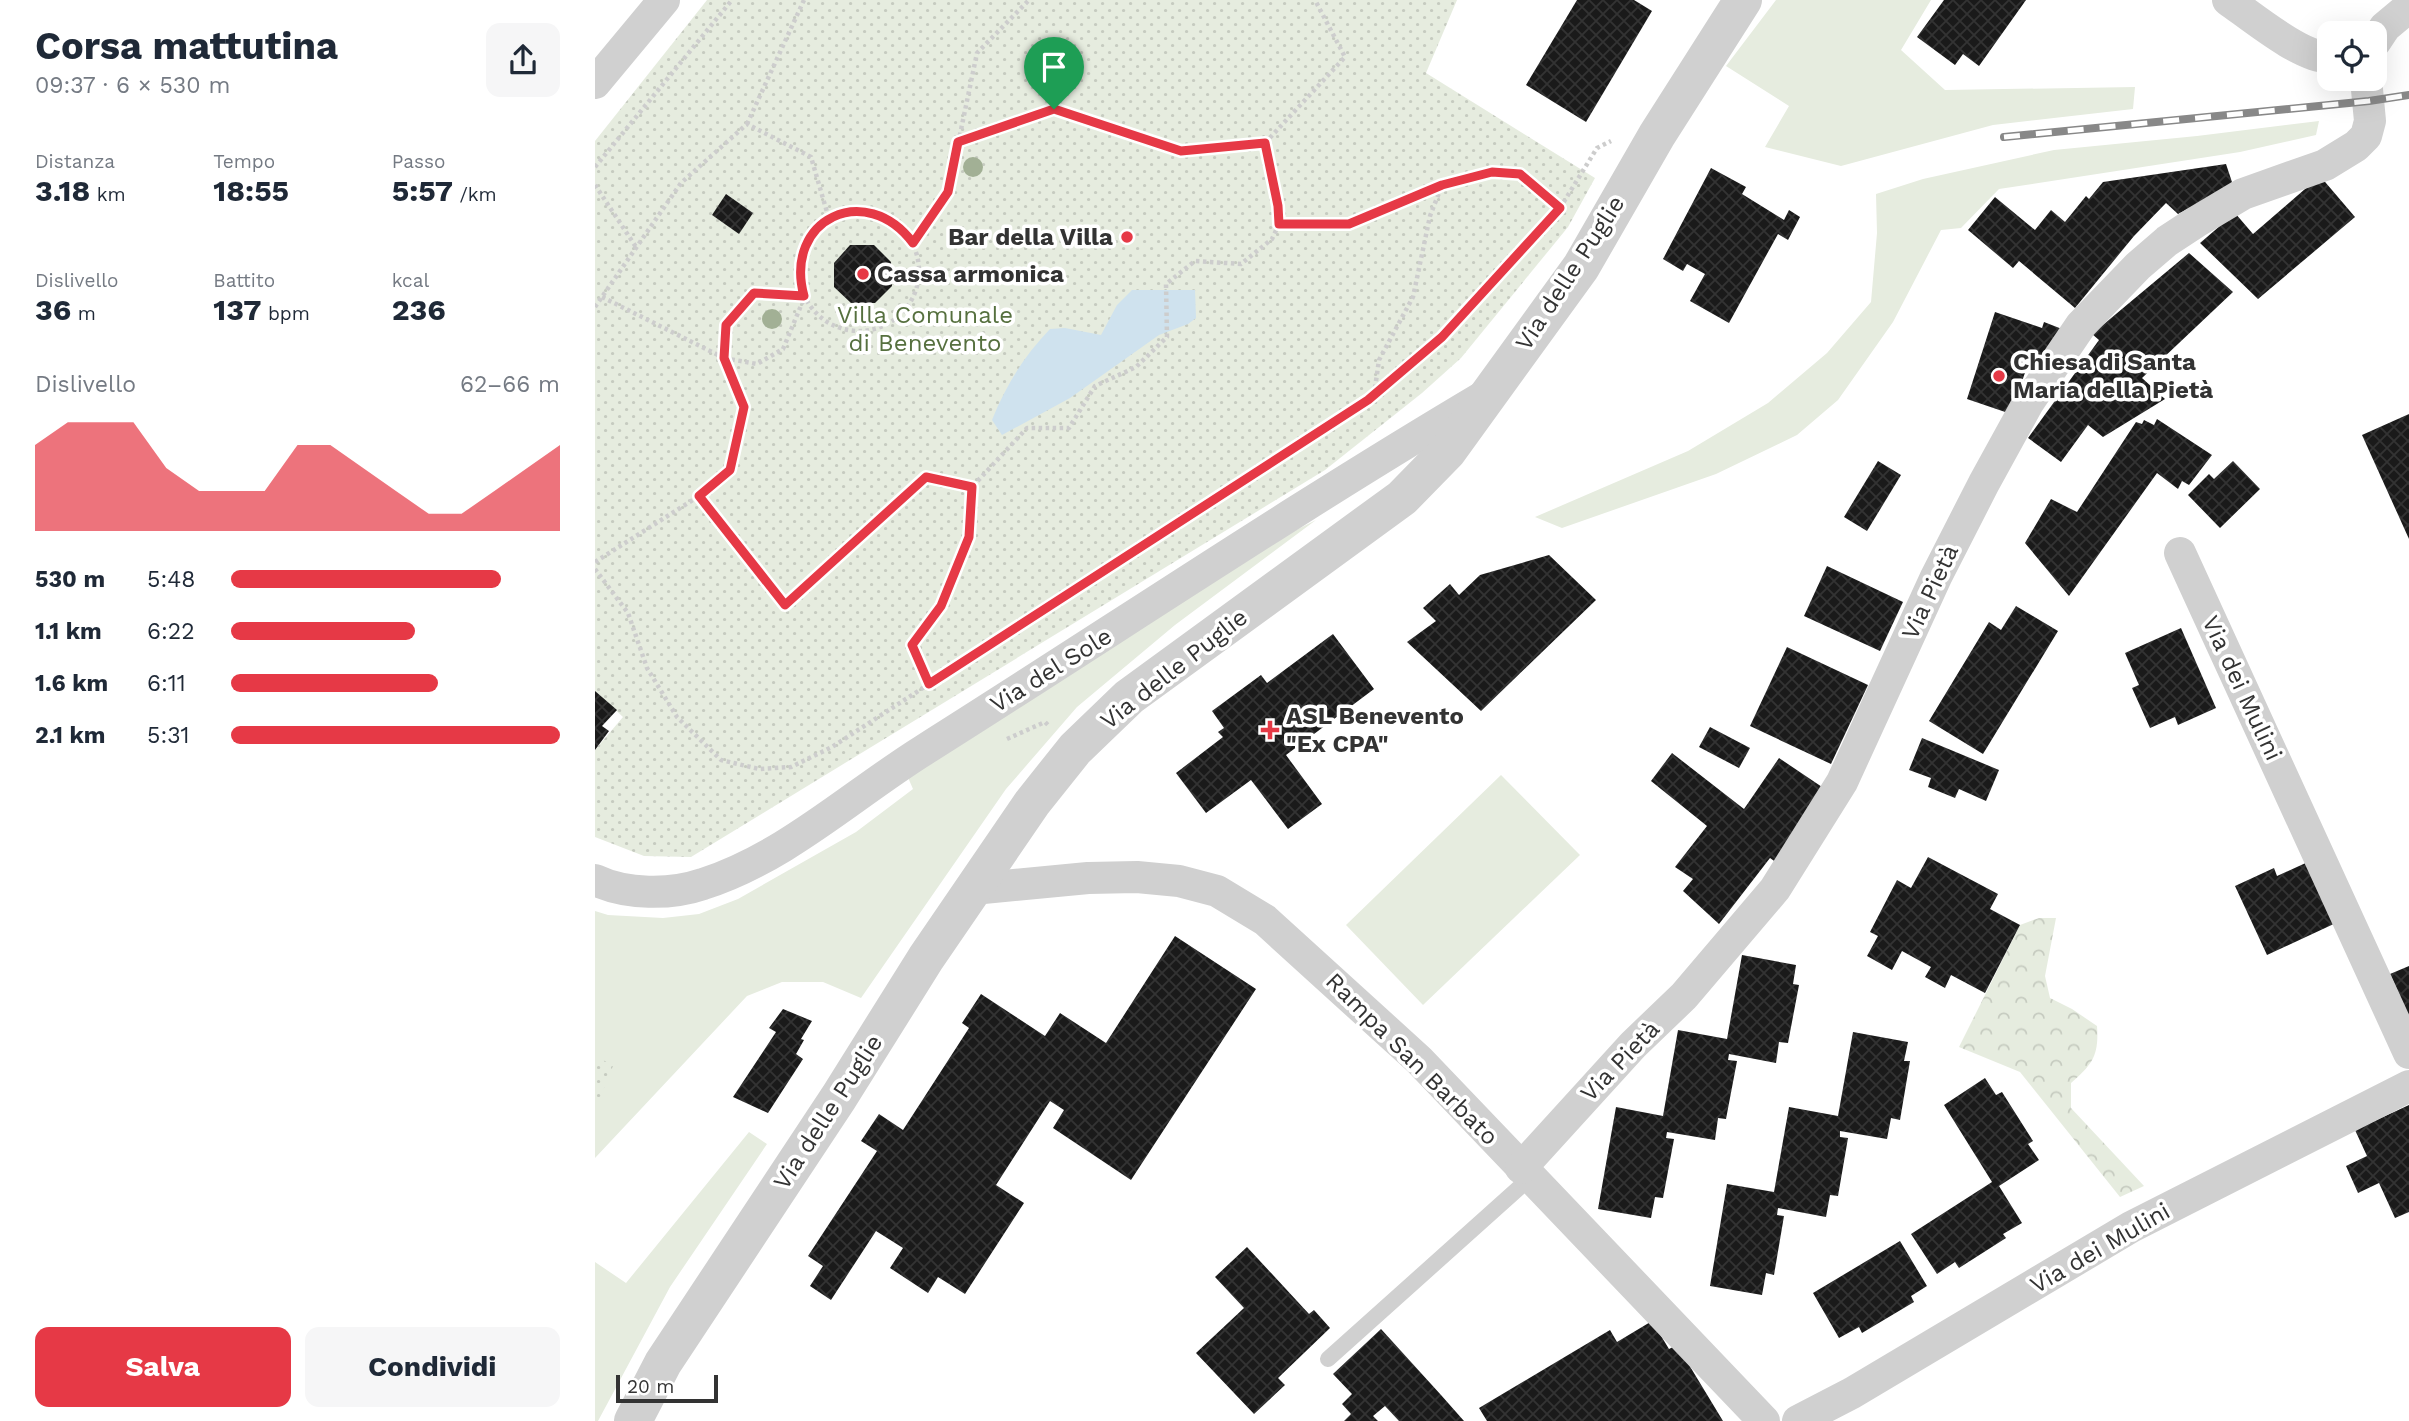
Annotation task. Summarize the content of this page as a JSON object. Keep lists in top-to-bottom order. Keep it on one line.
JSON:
{"streets":{"street":["Via delle Puglie","Via Pietà","Via del Sole","Via dei Mulini","Rampa San Barbato"]},"crossings":[["Via delle Puglie","Via del Sole"],["Via delle Puglie","Rampa San Barbato"],["Via Pietà","Rampa San Barbato"]],"parks":["Villa Comunale di Benevento"],"places":{"other":["Bar della Villa","Cassa armonica","Chiesa di Santa Maria della Pietà"],"health":["ASL Benevento \"Ex CPA\""]},"scale_bar":"20 m","page":{"heading":["Corsa mattutina","09:37 · 6 × 530 m"],"stats":[["Distanza","3.18 km"],["Tempo","18:55"],["Passo","5:57 /km"],["Dislivello","36 m"],["Battito","137 bpm"],["kcal","236"]],"chart":["Dislivello","62–66 m"],"list":[{"name":"530 m","note":"5:48"},{"name":"1.1 km","note":"6:22"},{"name":"1.6 km","note":"6:11"},{"name":"2.1 km","note":"5:31"}],"buttons":["Salva","Condividi"],"scale":"20 m"}}
